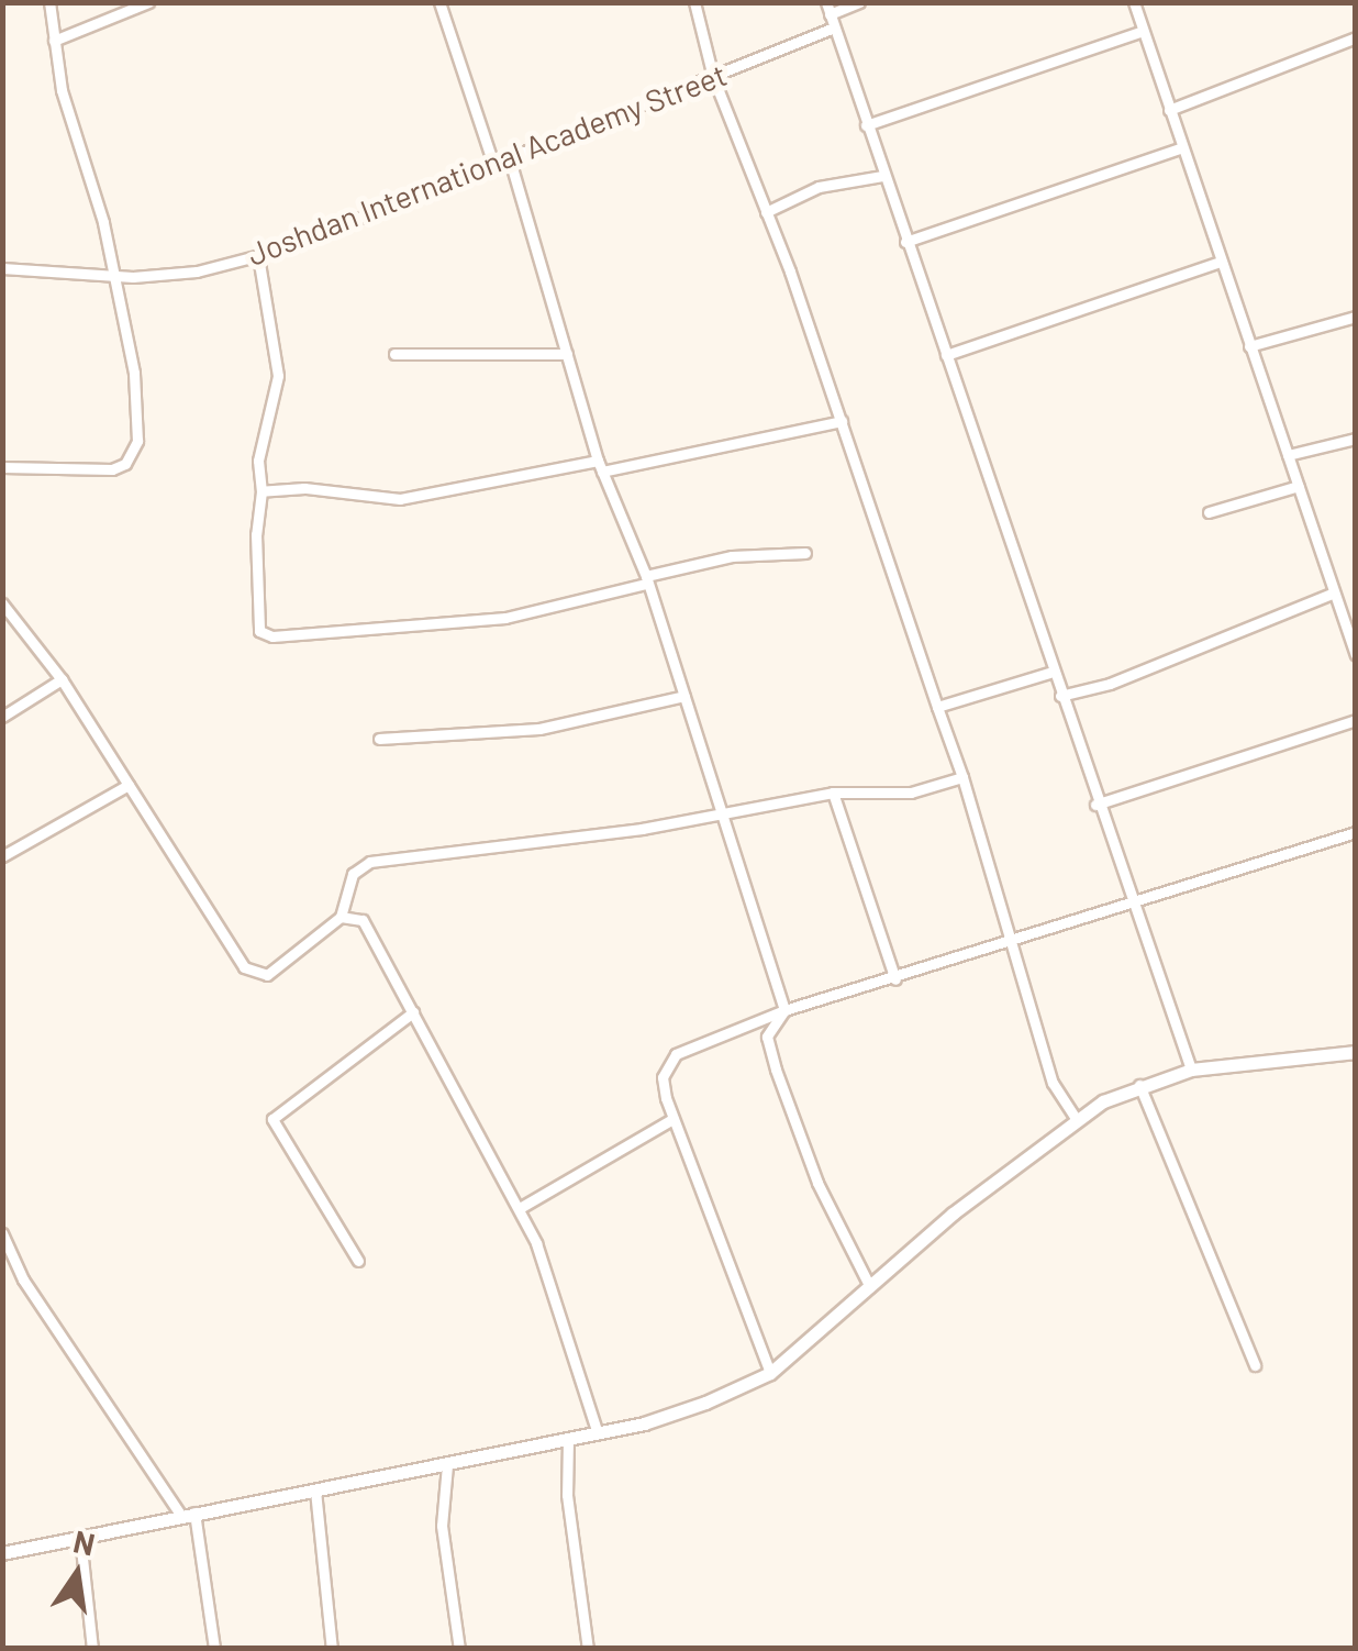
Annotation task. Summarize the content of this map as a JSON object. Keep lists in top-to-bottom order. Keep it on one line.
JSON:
{"streets":{"street":["Joshdan International Academy Street"]},"north":"top"}
